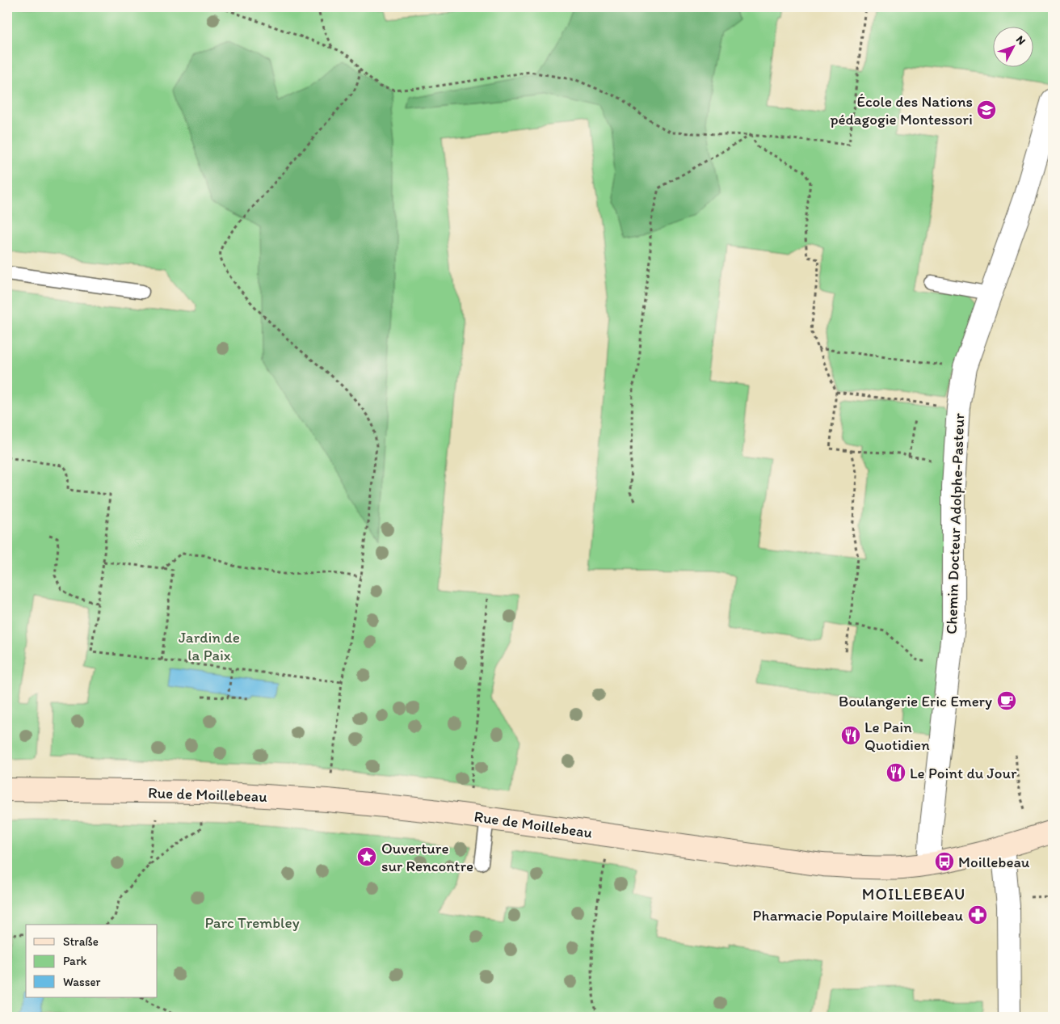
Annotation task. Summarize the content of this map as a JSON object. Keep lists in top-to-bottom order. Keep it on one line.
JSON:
{"streets":{"street":["Chemin Docteur Adolphe-Pasteur","Rue de Moillebeau"]},"crossings":[["Chemin Docteur Adolphe-Pasteur","Rue de Moillebeau"]],"districts":["MOILLEBEAU"],"parks":["Jardin de la Paix","Parc Trembley"],"places":{"school or university":["École des Nations pédagogie Montessori"],"cafe":["Boulangerie Eric Emery"],"restaurant":["Le Pain Quotidien","Le Point du Jour"],"place":["Ouverture sur Rencontre"],"bus stop":["Moillebeau"],"pharmacy":["Pharmacie Populaire Moillebeau"]},"legend":["Straße","Park","Wasser"],"north":"top right"}
